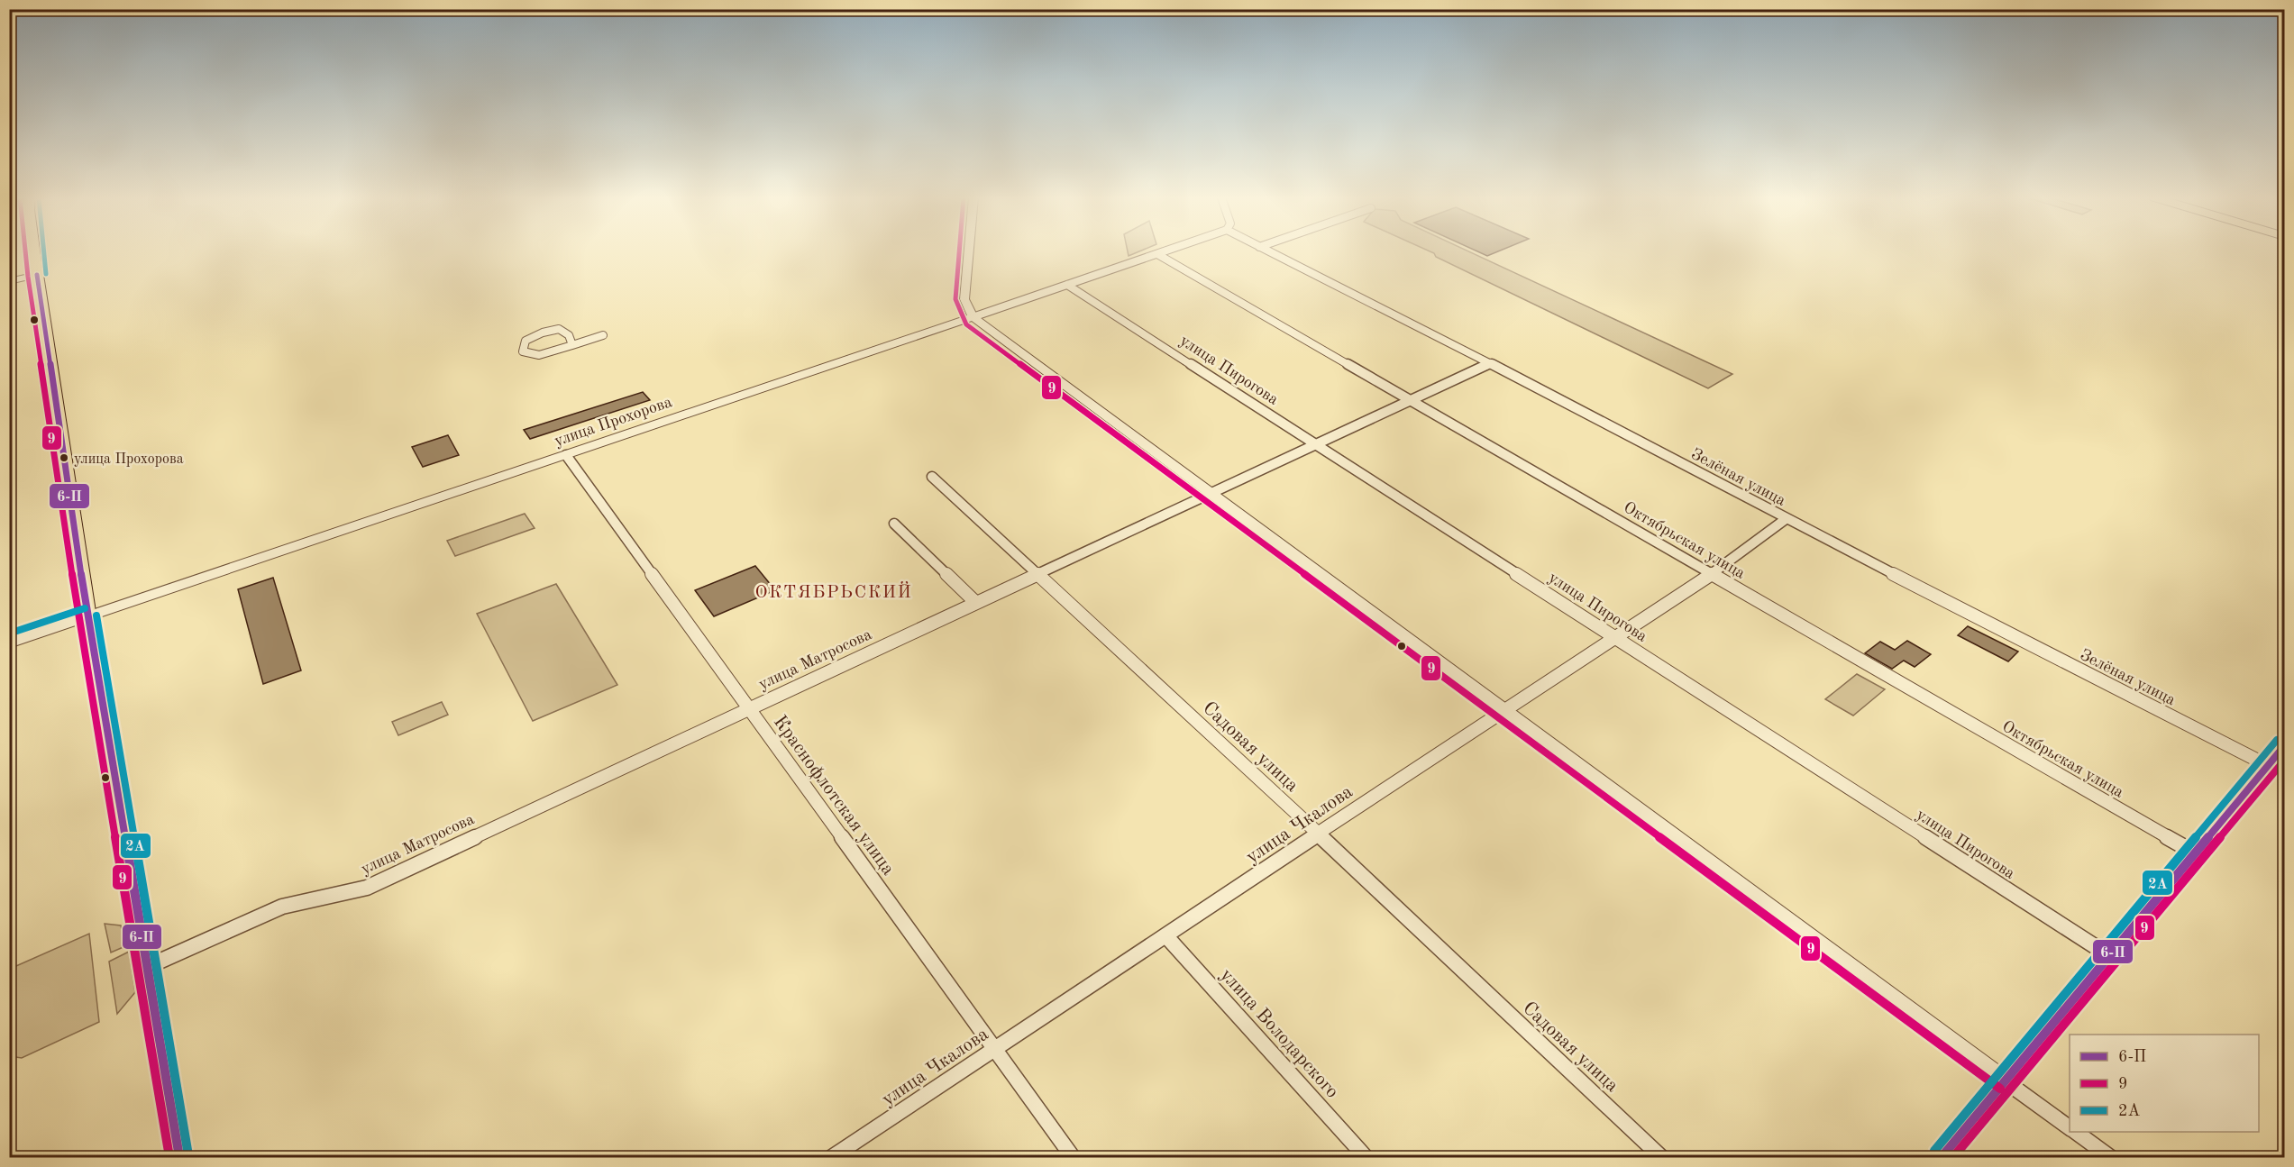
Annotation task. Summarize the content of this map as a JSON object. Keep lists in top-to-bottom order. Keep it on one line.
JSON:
{"streets":{"street":["улица Пирогова","улица Прохорова","Зелёная улица","Октябрьская улица","улица Матросова","Садовая улица","Краснофлотская улица","улица Чкалова","улица Володарского"]},"crossings":[["улица Пирогова","улица Прохорова"],["улица Пирогова","улица Матросова"],["улица Пирогова","улица Чкалова"],["улица Прохорова","Октябрьская улица"],["улица Прохорова","Краснофлотская улица"],["Зелёная улица","улица Матросова"],["Зелёная улица","улица Чкалова"],["Октябрьская улица","улица Матросова"],["Октябрьская улица","улица Чкалова"],["улица Матросова","Садовая улица"],["улица Матросова","Краснофлотская улица"],["Садовая улица","улица Чкалова"],["Краснофлотская улица","улица Чкалова"],["улица Чкалова","улица Володарского"]],"districts":["ОКТЯБРЬСКИЙ"],"places":["улица Прохорова"],"lines":["transit line 9","transit line 2А","transit line 6-П"],"legend":["6-П","9","2А"]}
